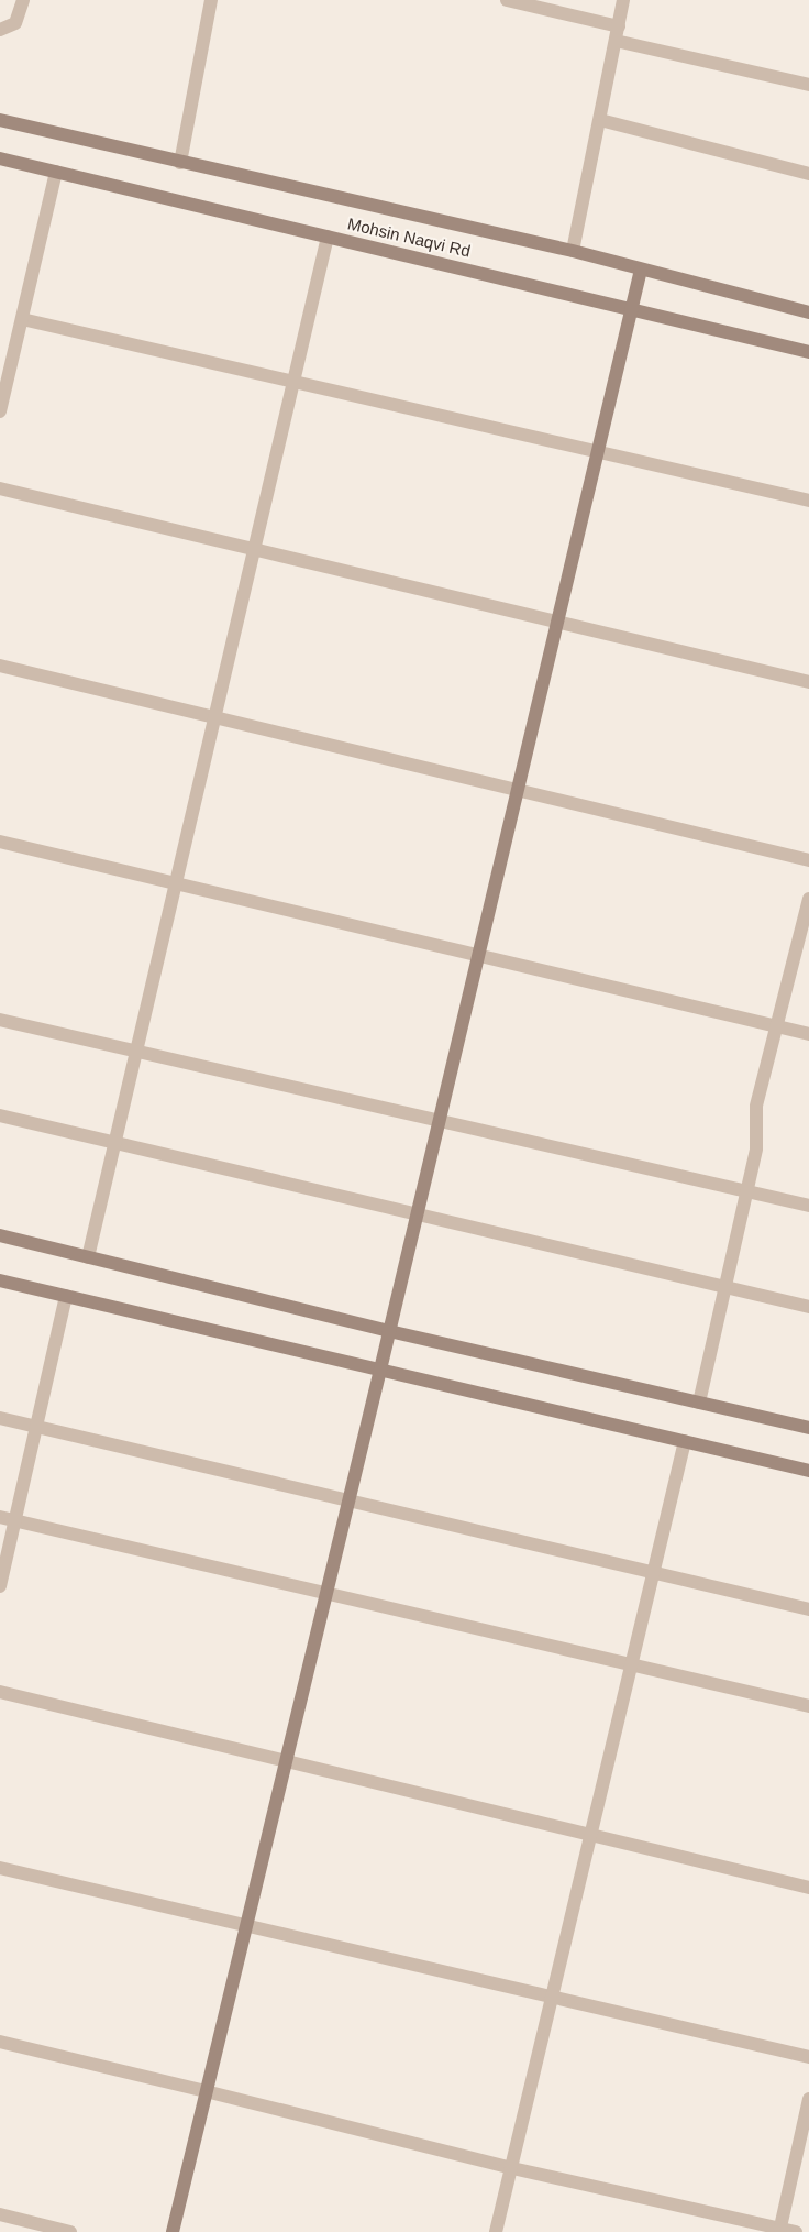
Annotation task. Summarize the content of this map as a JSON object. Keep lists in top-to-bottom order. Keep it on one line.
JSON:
{"streets":{"street":["Mohsin Naqvi Rd"]}}
